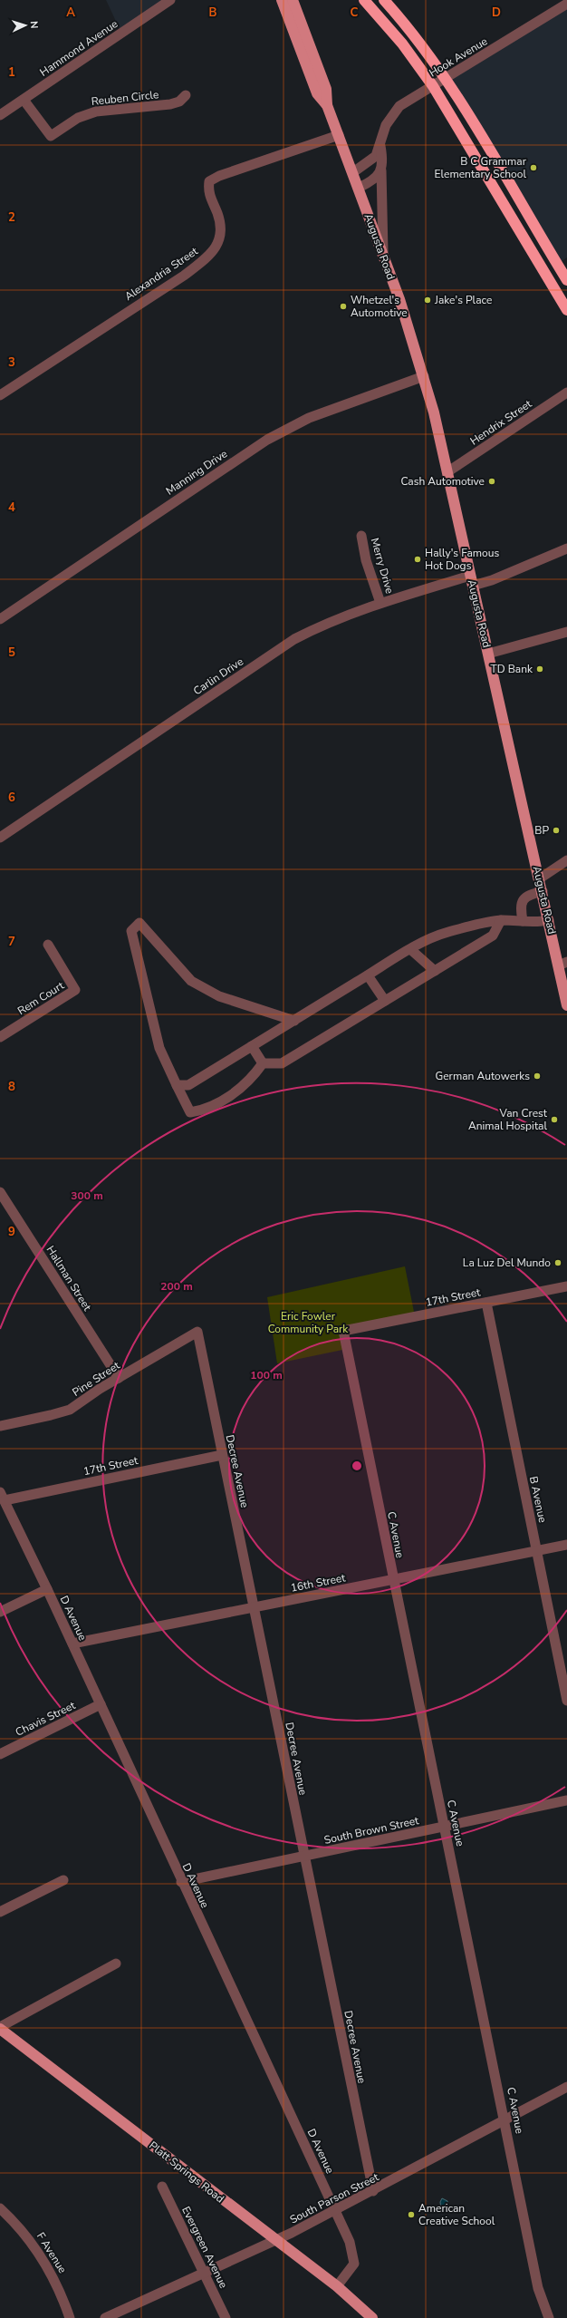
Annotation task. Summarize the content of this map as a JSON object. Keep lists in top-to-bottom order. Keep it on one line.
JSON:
{"streets":{"main road":["Augusta Road","Platt Springs Road"],"street":["Hammond Avenue","Hook Avenue","Reuben Circle","Alexandria Street","Hendrix Street","Manning Drive","Merry Drive","Carlin Drive","Rem Court","Hallman Street","17th Street","Pine Street","Decree Avenue","B Avenue","C Avenue","16th Street","D Avenue","Chavis Street","South Brown Street","South Parson Street","Evergreen Avenue","F Avenue"]},"crossings":[["Hammond Avenue","Reuben Circle"],["Hook Avenue","Augusta Road"],["Augusta Road","Alexandria Street"],["Augusta Road","Hendrix Street"],["Augusta Road","Manning Drive"],["Augusta Road","Carlin Drive"],["Merry Drive","Carlin Drive"],["Hallman Street","Pine Street"],["17th Street","Decree Avenue"],["17th Street","B Avenue"],["17th Street","C Avenue"],["17th Street","D Avenue"],["Pine Street","Decree Avenue"],["Decree Avenue","16th Street"],["Decree Avenue","South Brown Street"],["Decree Avenue","South Parson Street"],["B Avenue","16th Street"],["C Avenue","16th Street"],["C Avenue","South Brown Street"],["C Avenue","South Parson Street"],["16th Street","D Avenue"],["D Avenue","Chavis Street"],["D Avenue","South Brown Street"],["D Avenue","Platt Springs Road"],["D Avenue","South Parson Street"],["Platt Springs Road","South Parson Street"],["South Parson Street","Evergreen Avenue"]],"parks":["Eric Fowler Community Park"],"places":["B C Grammar Elementary School","Jake's Place","Whetzel's Automotive","Cash Automotive","Hally's Famous Hot Dogs","TD Bank","BP","German Autowerks","Van Crest Animal Hospital","La Luz Del Mundo","American Creative School"],"north":"right","grid":{"columns":["A","B","C","D"],"rows":["1","2","3","4","5","6","7","8","9"]},"rings":["300 m","200 m","100 m"]}
